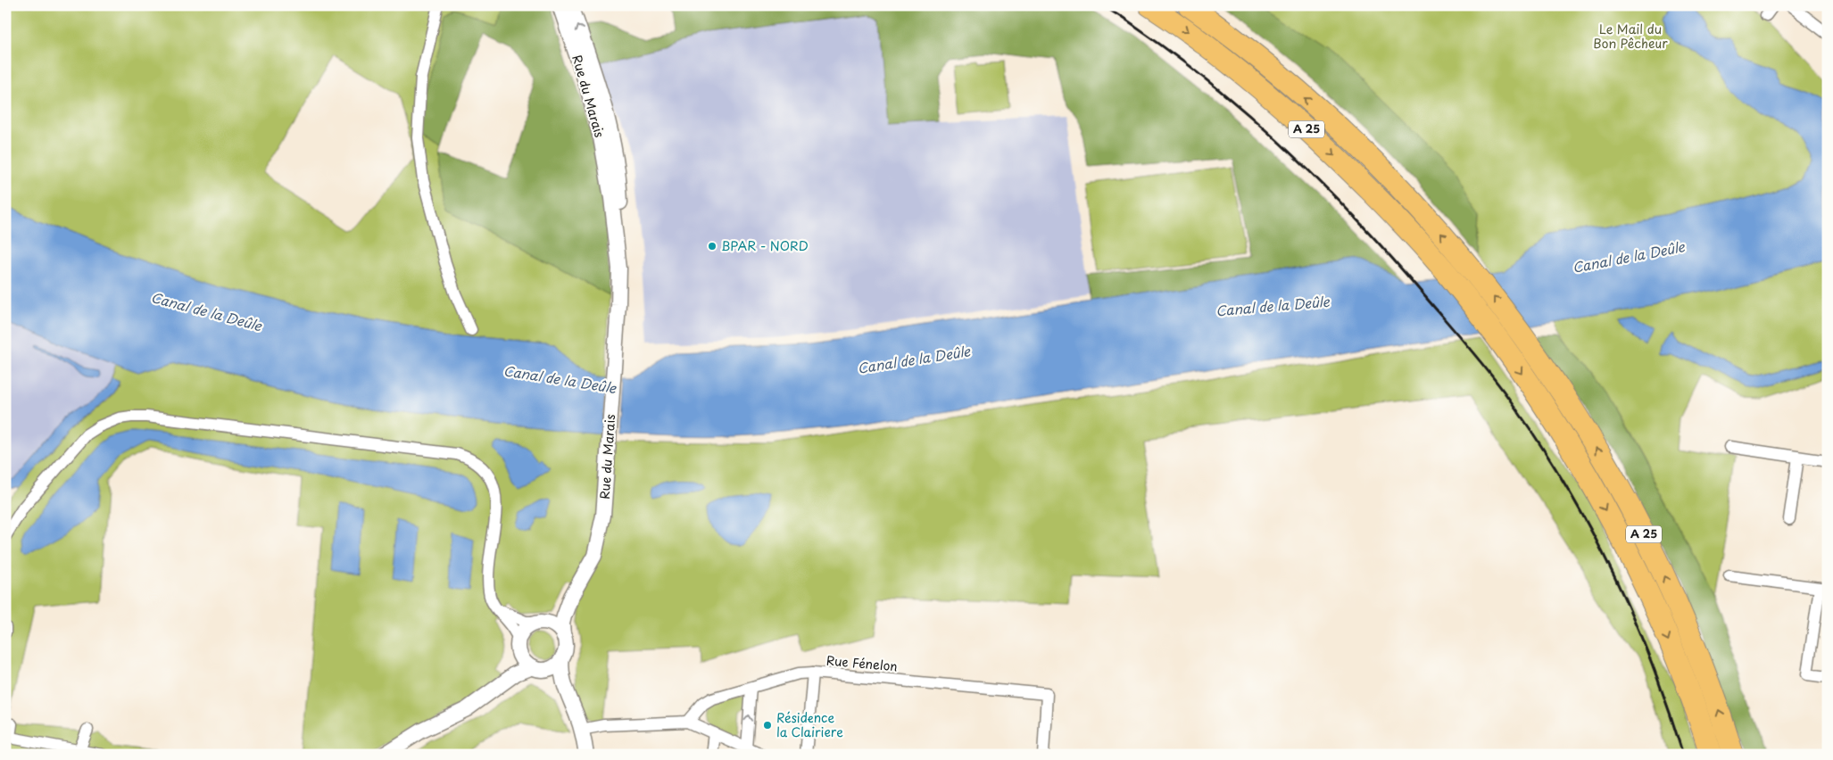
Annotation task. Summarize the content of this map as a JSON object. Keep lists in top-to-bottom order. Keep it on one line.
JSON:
{"streets":{"highway":["A 25"],"street":["Rue du Marais","Rue Fénelon"]},"water":["Canal de la Deûle"],"parks":["Le Mail du Bon Pêcheur"],"places":["BPAR - NORD","Résidence la Clairiere"]}
